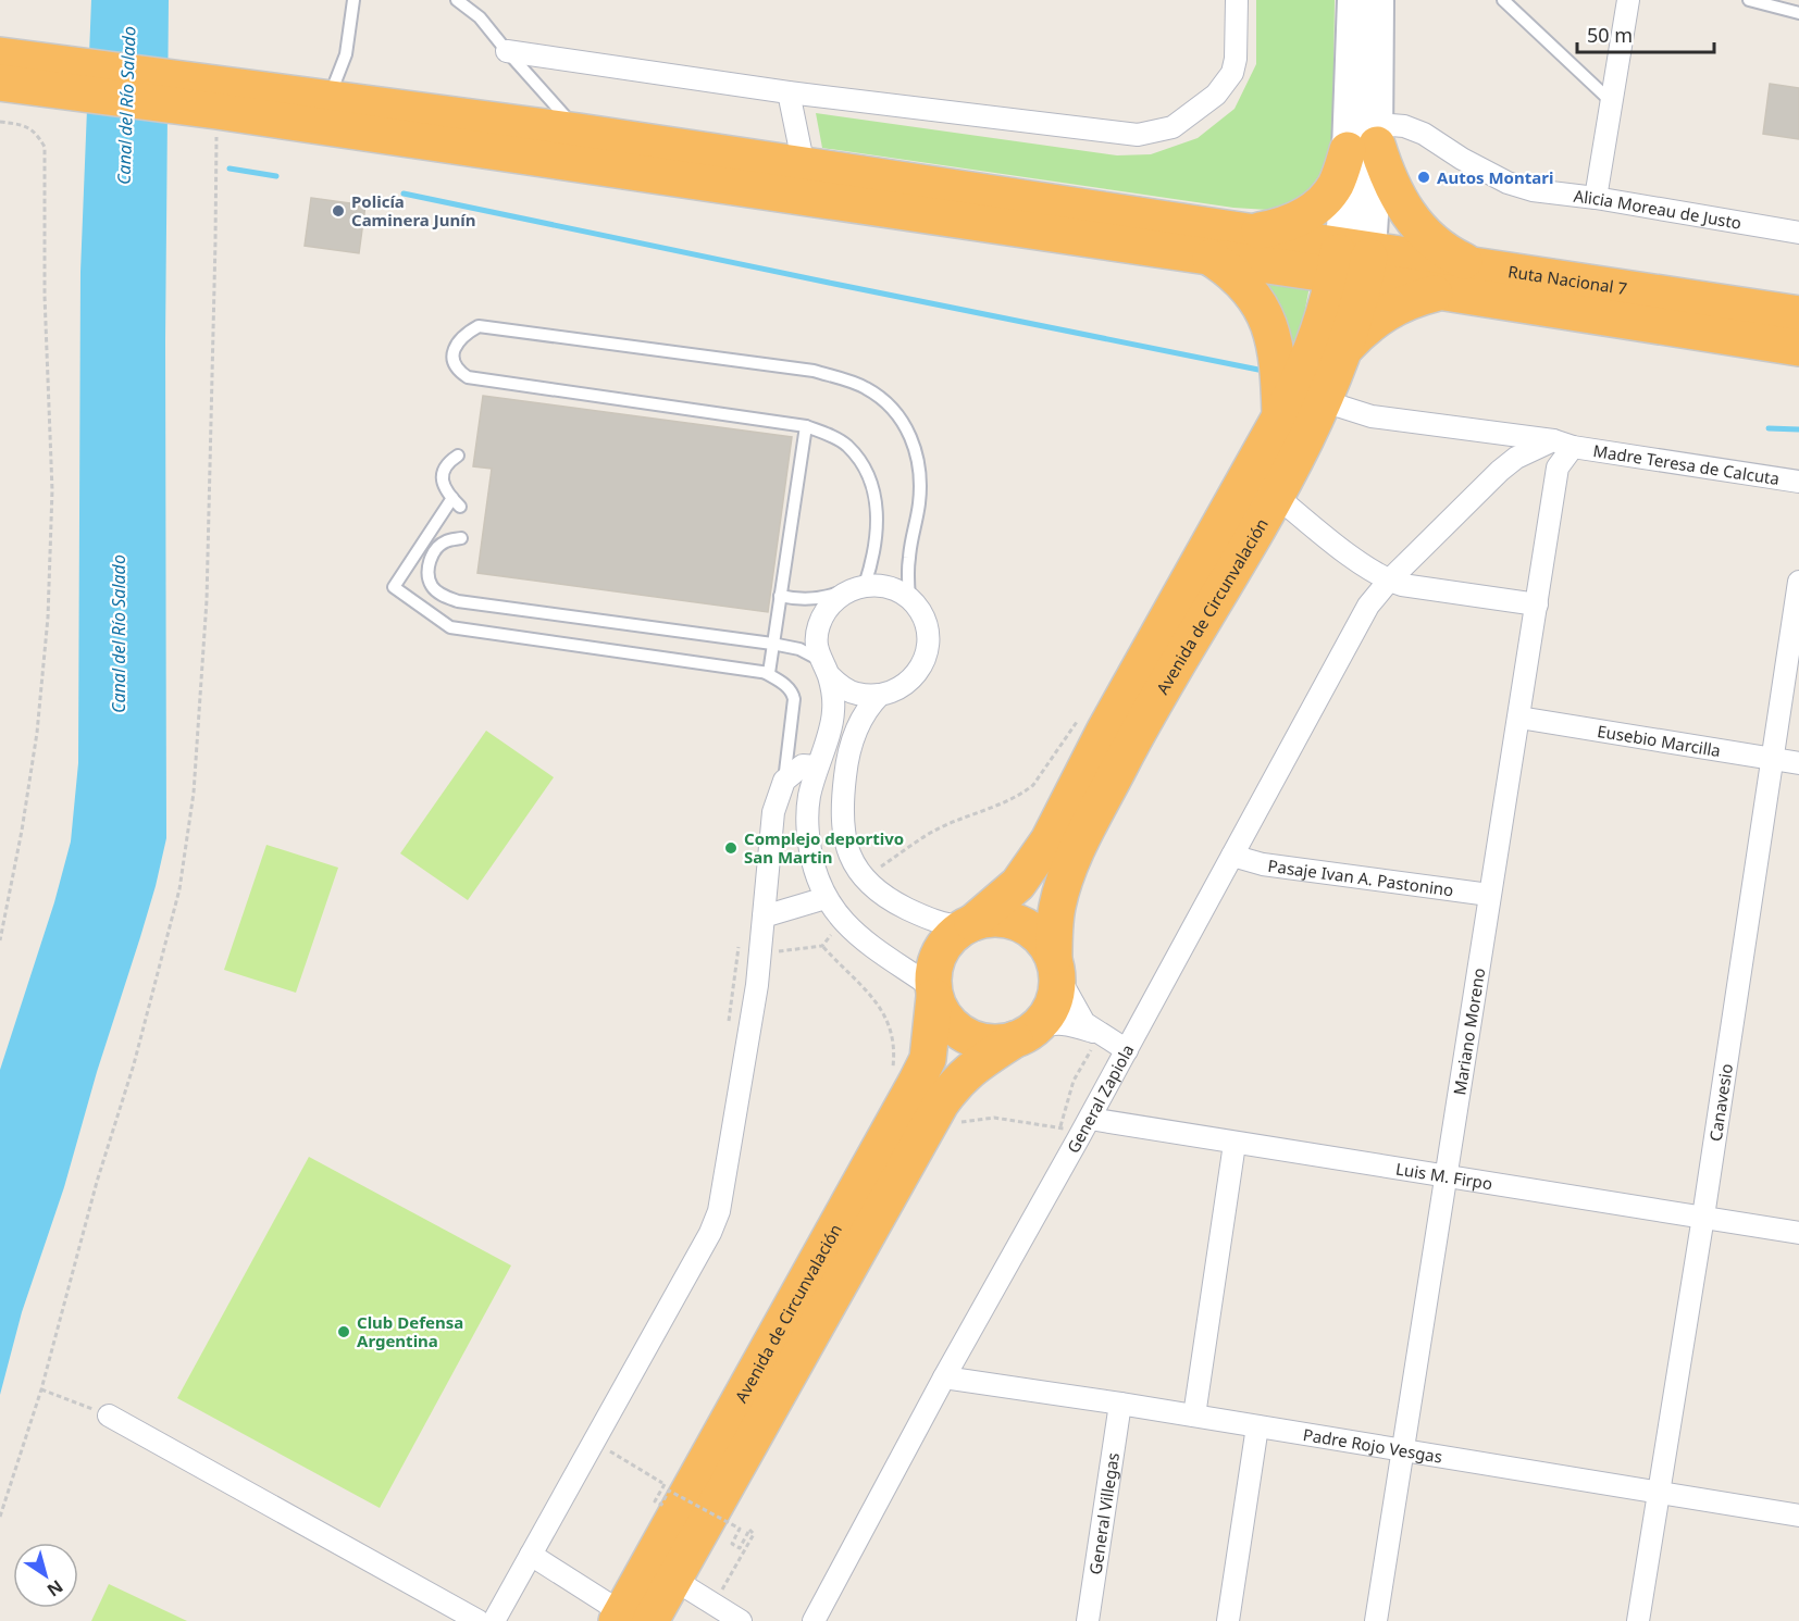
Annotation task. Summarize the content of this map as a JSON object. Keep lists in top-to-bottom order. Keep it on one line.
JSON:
{"streets":{"highway":["Ruta Nacional 7","Avenida de Circunvalación"],"street":["Alicia Moreau de Justo","Madre Teresa de Calcuta","Eusebio Marcilla","Pasaje Ivan A. Pastonino","Mariano Moreno","General Zapiola","Canavesio","Luis M. Firpo","Padre Rojo Vesgas","General Villegas"]},"crossings":[["Ruta Nacional 7","Avenida de Circunvalación"],["Madre Teresa de Calcuta","Avenida de Circunvalación"],["Madre Teresa de Calcuta","Mariano Moreno"],["Madre Teresa de Calcuta","General Zapiola"],["Eusebio Marcilla","Mariano Moreno"],["Eusebio Marcilla","Canavesio"],["Pasaje Ivan A. Pastonino","Mariano Moreno"],["Pasaje Ivan A. Pastonino","General Zapiola"],["Mariano Moreno","General Zapiola"],["Mariano Moreno","Luis M. Firpo"],["Mariano Moreno","Padre Rojo Vesgas"],["General Zapiola","Luis M. Firpo"],["General Zapiola","Padre Rojo Vesgas"],["Canavesio","Luis M. Firpo"],["Canavesio","Padre Rojo Vesgas"],["Padre Rojo Vesgas","General Villegas"]],"water":["Canal del Río Salado"],"places":["Autos Montari","Policía Caminera Junín","Complejo deportivo San Martin","Club Defensa Argentina"],"scale_bar":"50 m","north":"bottom right"}
